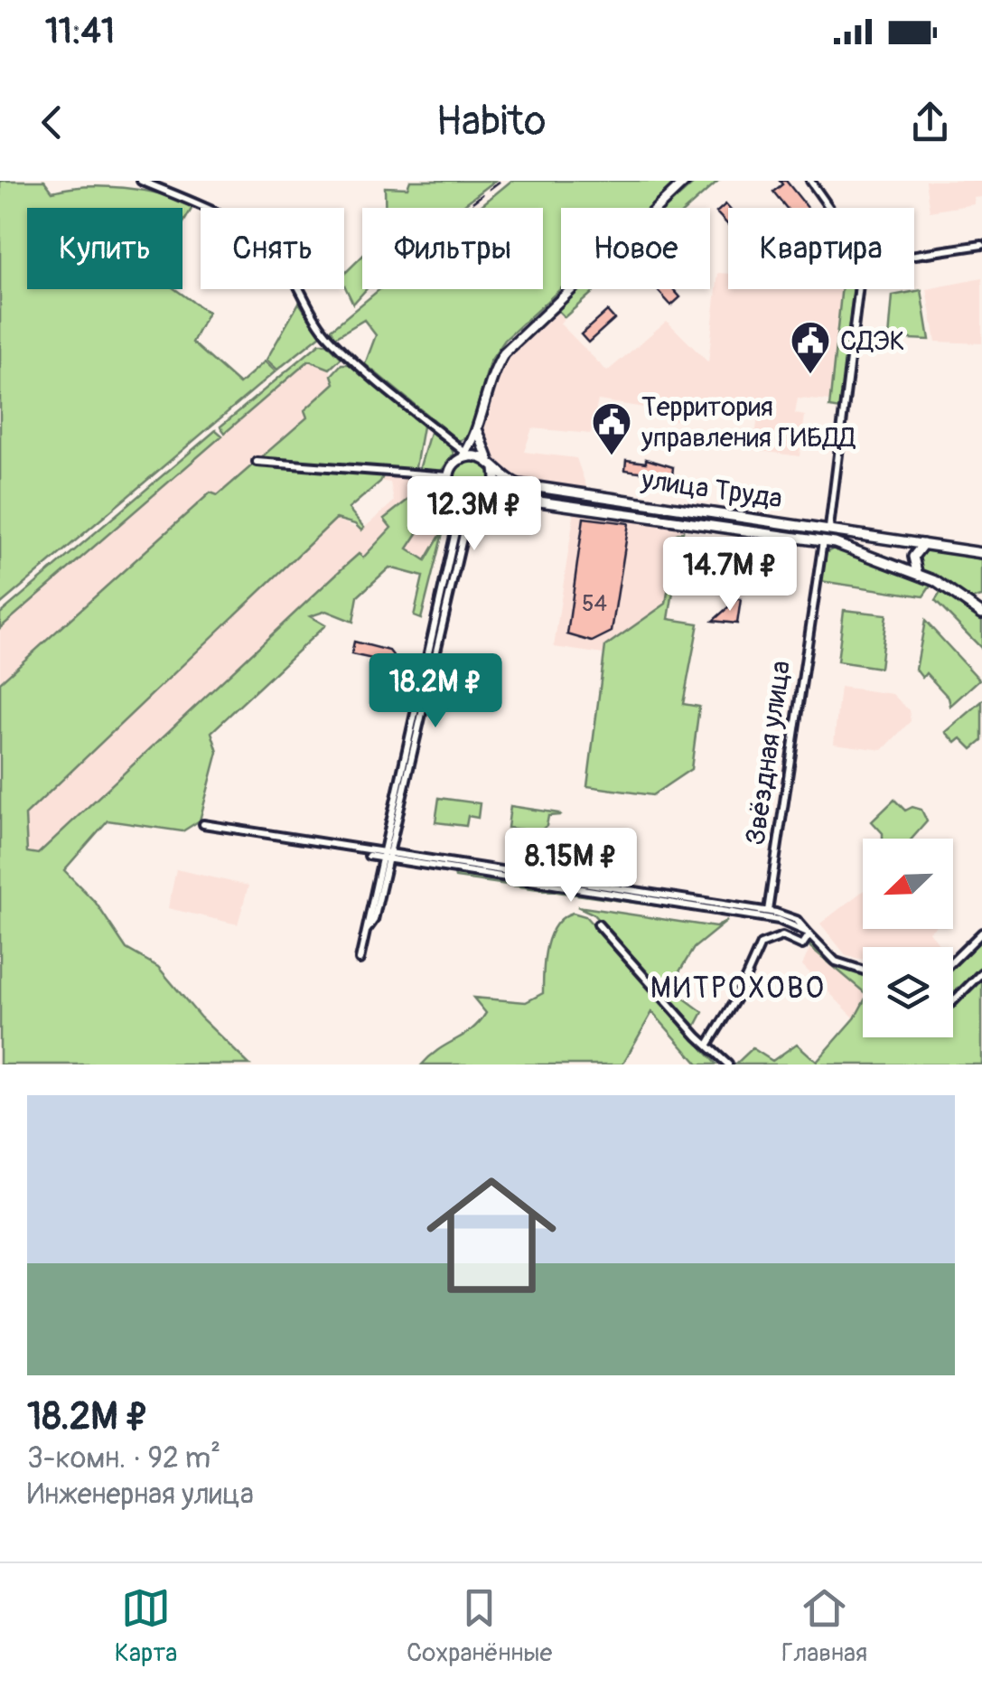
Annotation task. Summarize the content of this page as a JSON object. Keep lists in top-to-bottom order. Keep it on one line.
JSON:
{"streets":{"main road":["улица Труда","Звёздная улица"]},"crossings":[["улица Труда","Звёздная улица"]],"districts":["МИТРОХОВО"],"places":{"public building":["СДЭК","Территория управления ГИБДД"]},"house_numbers":["54"],"north":"bottom left","page":{"status":"11:41","header":"Habito","chip":["Купить","Снять","Фильтры","Новое","Квартира"],"price":["12.3M ₽","14.7M ₽","18.2M ₽","8.15M ₽"],"list":[{"name":"18.2M ₽","note":"3-комн. · 92 m² · Инженерная улица"}],"tabs":["Карта","Сохранённые","Главная"]}}
